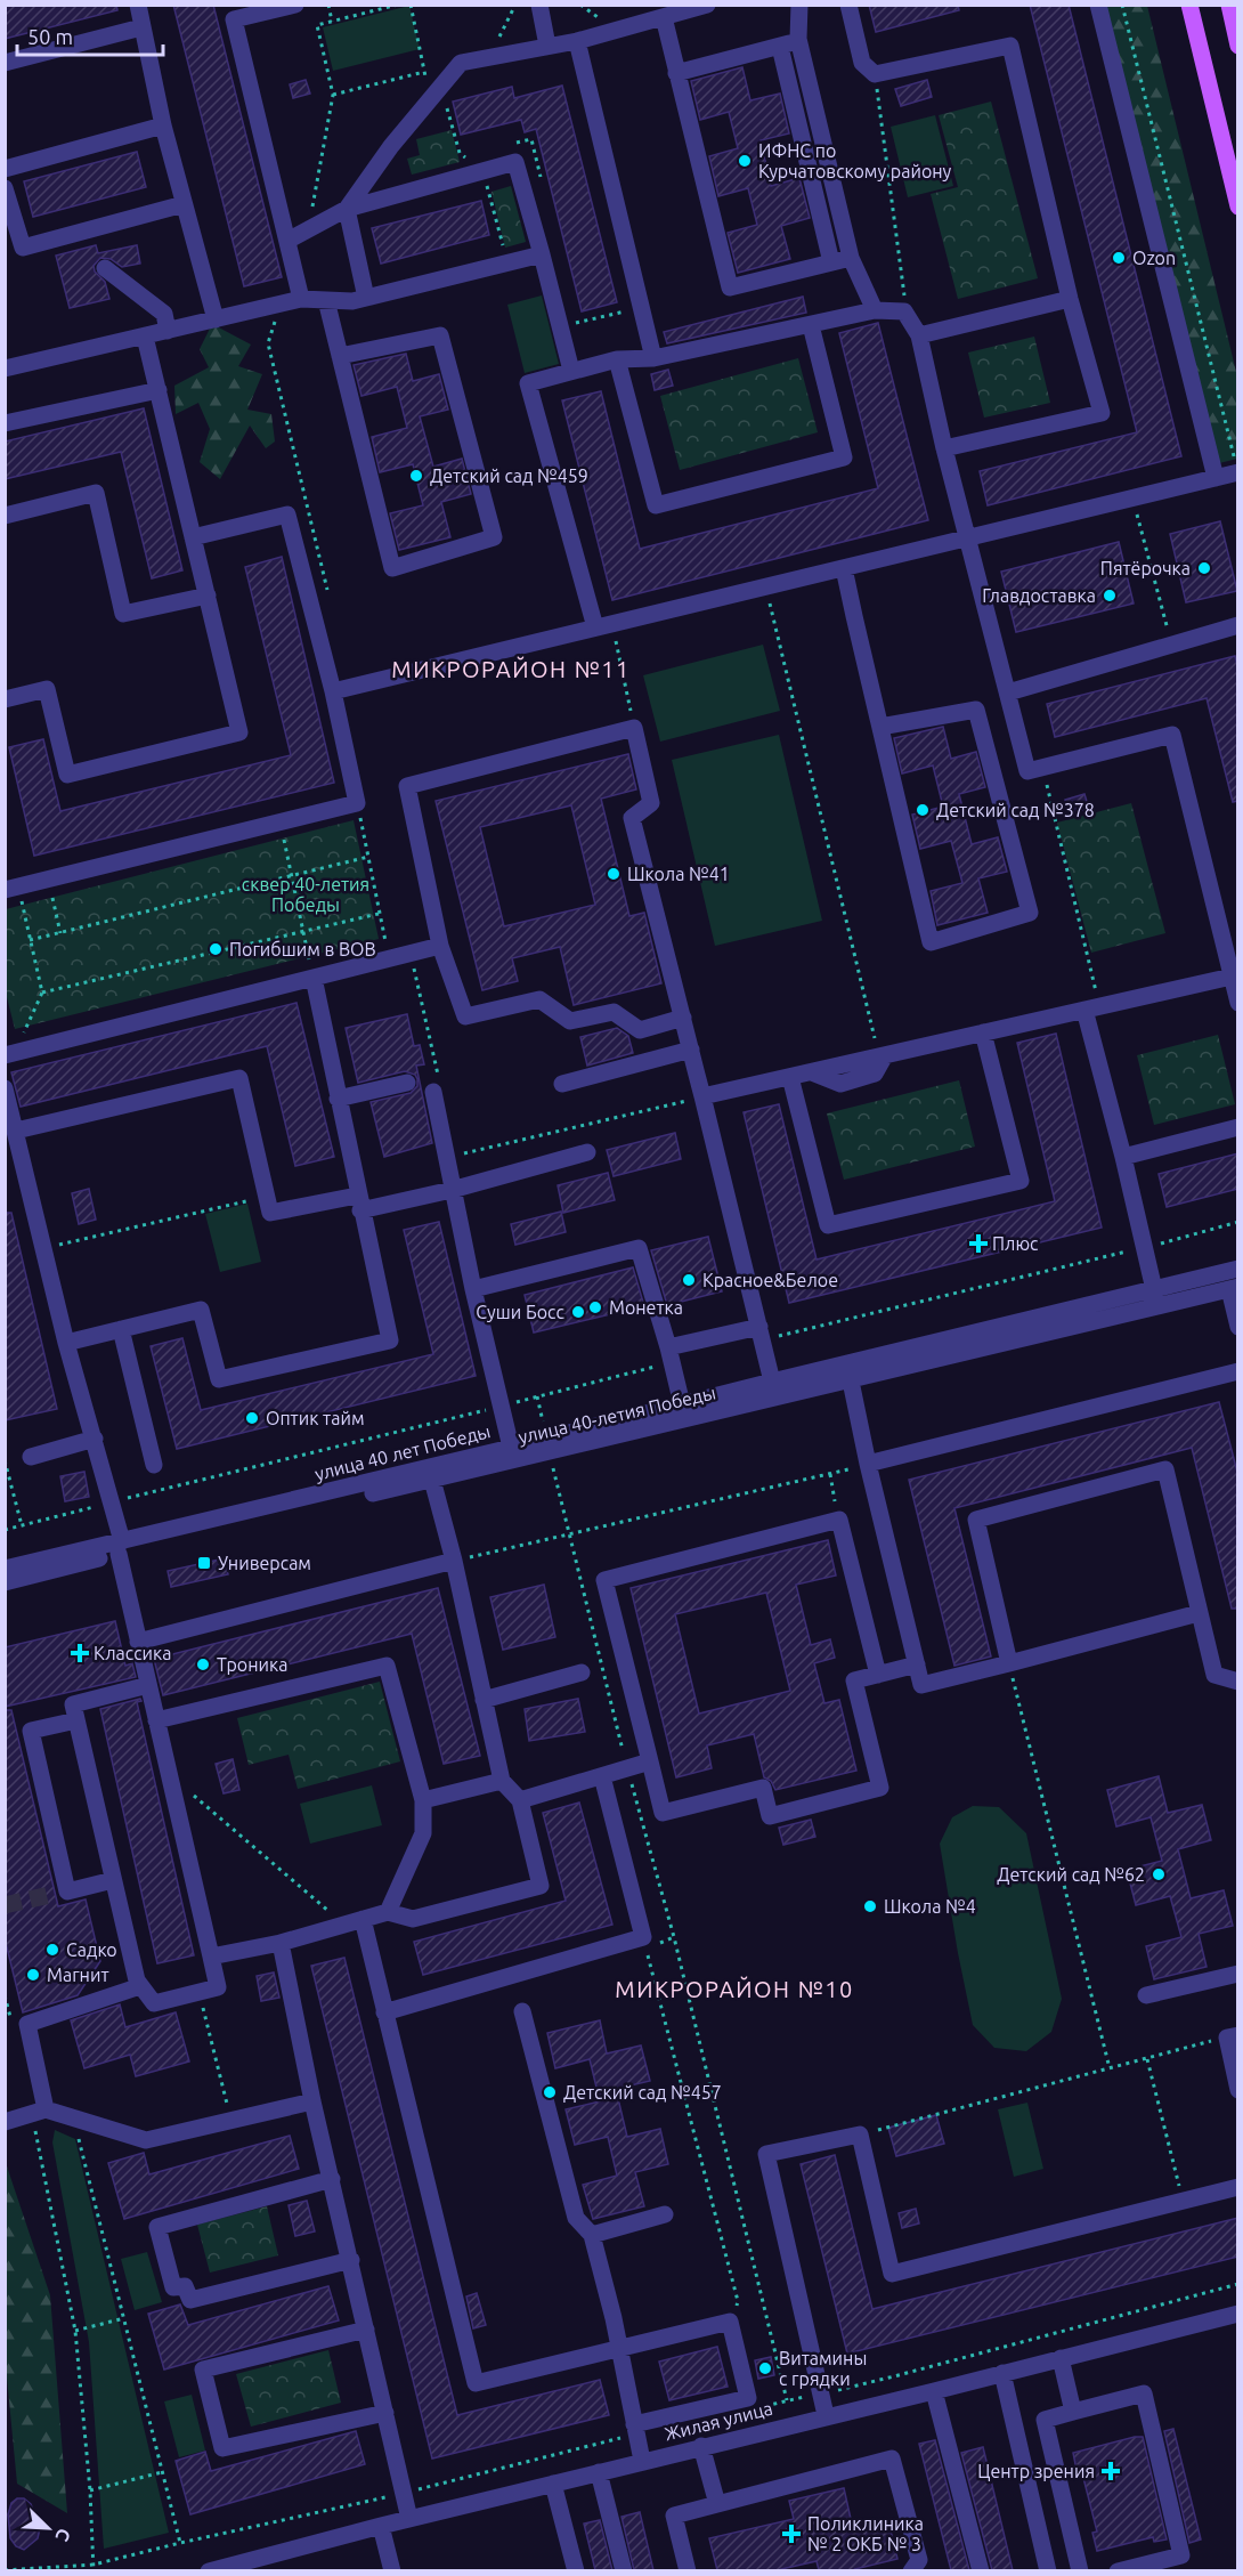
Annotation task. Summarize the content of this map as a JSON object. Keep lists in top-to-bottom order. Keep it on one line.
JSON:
{"streets":{"street":["улица 40-летия Победы","улица 40 лет Победы","Жилая улица"]},"crossings":[["улица 40-летия Победы","улица 40 лет Победы"]],"districts":["МИКРОРАЙОН №11","МИКРОРАЙОН №10"],"parks":["сквер 40-летия Победы"],"places":{"other":["ИФНС по Курчатовскому району","Ozon","Детский сад №459","Пятёрочка","Главдоставка","Детский сад №378","Школа №41","Погибшим в ВОВ","Красное&Белое","Монетка","Суши Босс","Оптик тайм","Троника","Детский сад №62","Школа №4","Садко","Магнит","Детский сад №457","Витамины с грядки"],"health":["Плюс","Классика","Центр зрения","Поликлиника № 2 ОКБ № 3"],"transit":["Универсам"]},"scale_bar":"50 m","north":"bottom right"}
